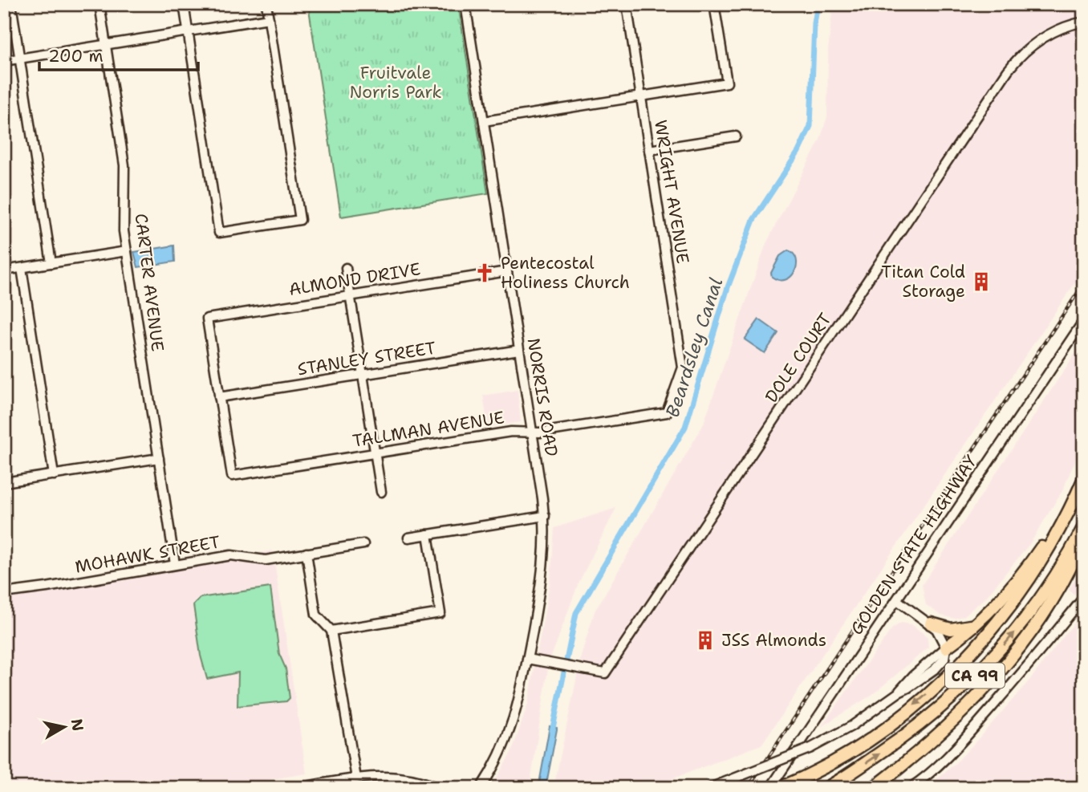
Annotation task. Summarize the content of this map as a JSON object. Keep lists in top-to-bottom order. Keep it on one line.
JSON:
{"streets":{"highway":["CA 99"],"street":["WRIGHT AVENUE","ALMOND DRIVE","CARTER AVENUE","DOLE COURT","STANLEY STREET","NORRIS ROAD","TALLMAN AVENUE","GOLDEN STATE HIGHWAY","MOHAWK STREET"]},"crossings":[["WRIGHT AVENUE","TALLMAN AVENUE"],["ALMOND DRIVE","STANLEY STREET"],["ALMOND DRIVE","NORRIS ROAD"],["ALMOND DRIVE","TALLMAN AVENUE"],["CARTER AVENUE","MOHAWK STREET"],["DOLE COURT","NORRIS ROAD"],["STANLEY STREET","NORRIS ROAD"],["STANLEY STREET","TALLMAN AVENUE"],["NORRIS ROAD","TALLMAN AVENUE"]],"water":["Beardsley Canal"],"parks":["Fruitvale Norris Park"],"places":{"church":["Pentecostal Holiness Church"],"building":["Titan Cold Storage","JSS Almonds"]},"scale_bar":"200 m","north":"right"}
